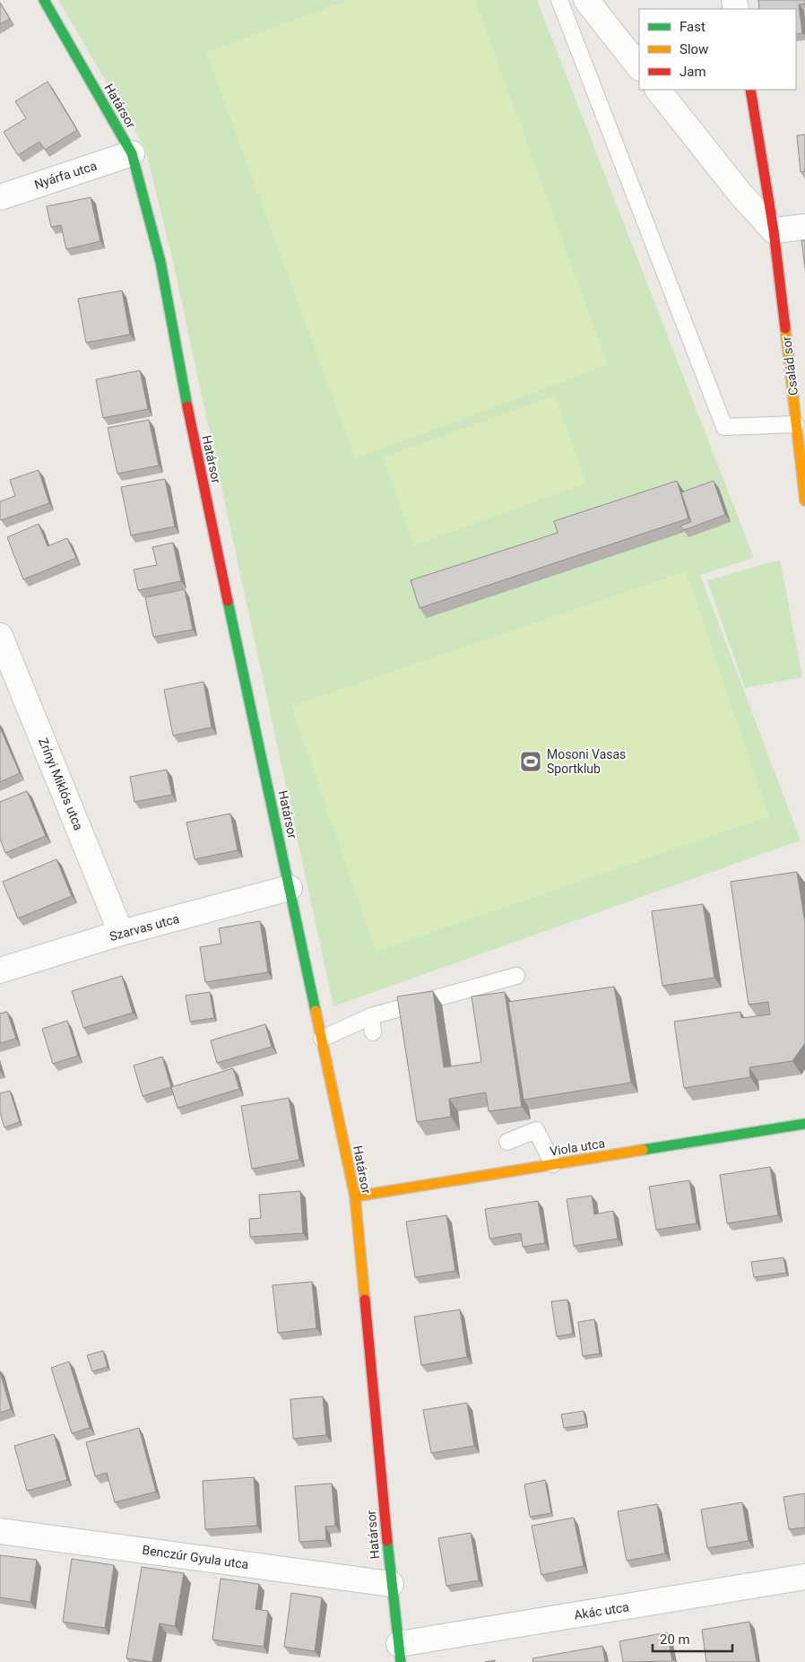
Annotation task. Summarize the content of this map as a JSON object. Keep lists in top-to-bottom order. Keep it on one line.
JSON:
{"streets":{"street":["Határsor","Nyárfa utca","Család sor","Zrínyi Miklós utca","Szarvas utca","Viola utca","Benczúr Gyula utca","Akác utca"]},"crossings":[["Határsor","Nyárfa utca"],["Határsor","Szarvas utca"],["Határsor","Viola utca"],["Határsor","Benczúr Gyula utca"],["Határsor","Akác utca"],["Zrínyi Miklós utca","Szarvas utca"]],"places":{"sports":["Mosoni Vasas Sportklub"]},"legend":["Fast","Slow","Jam"],"scale_bar":"20 m"}
